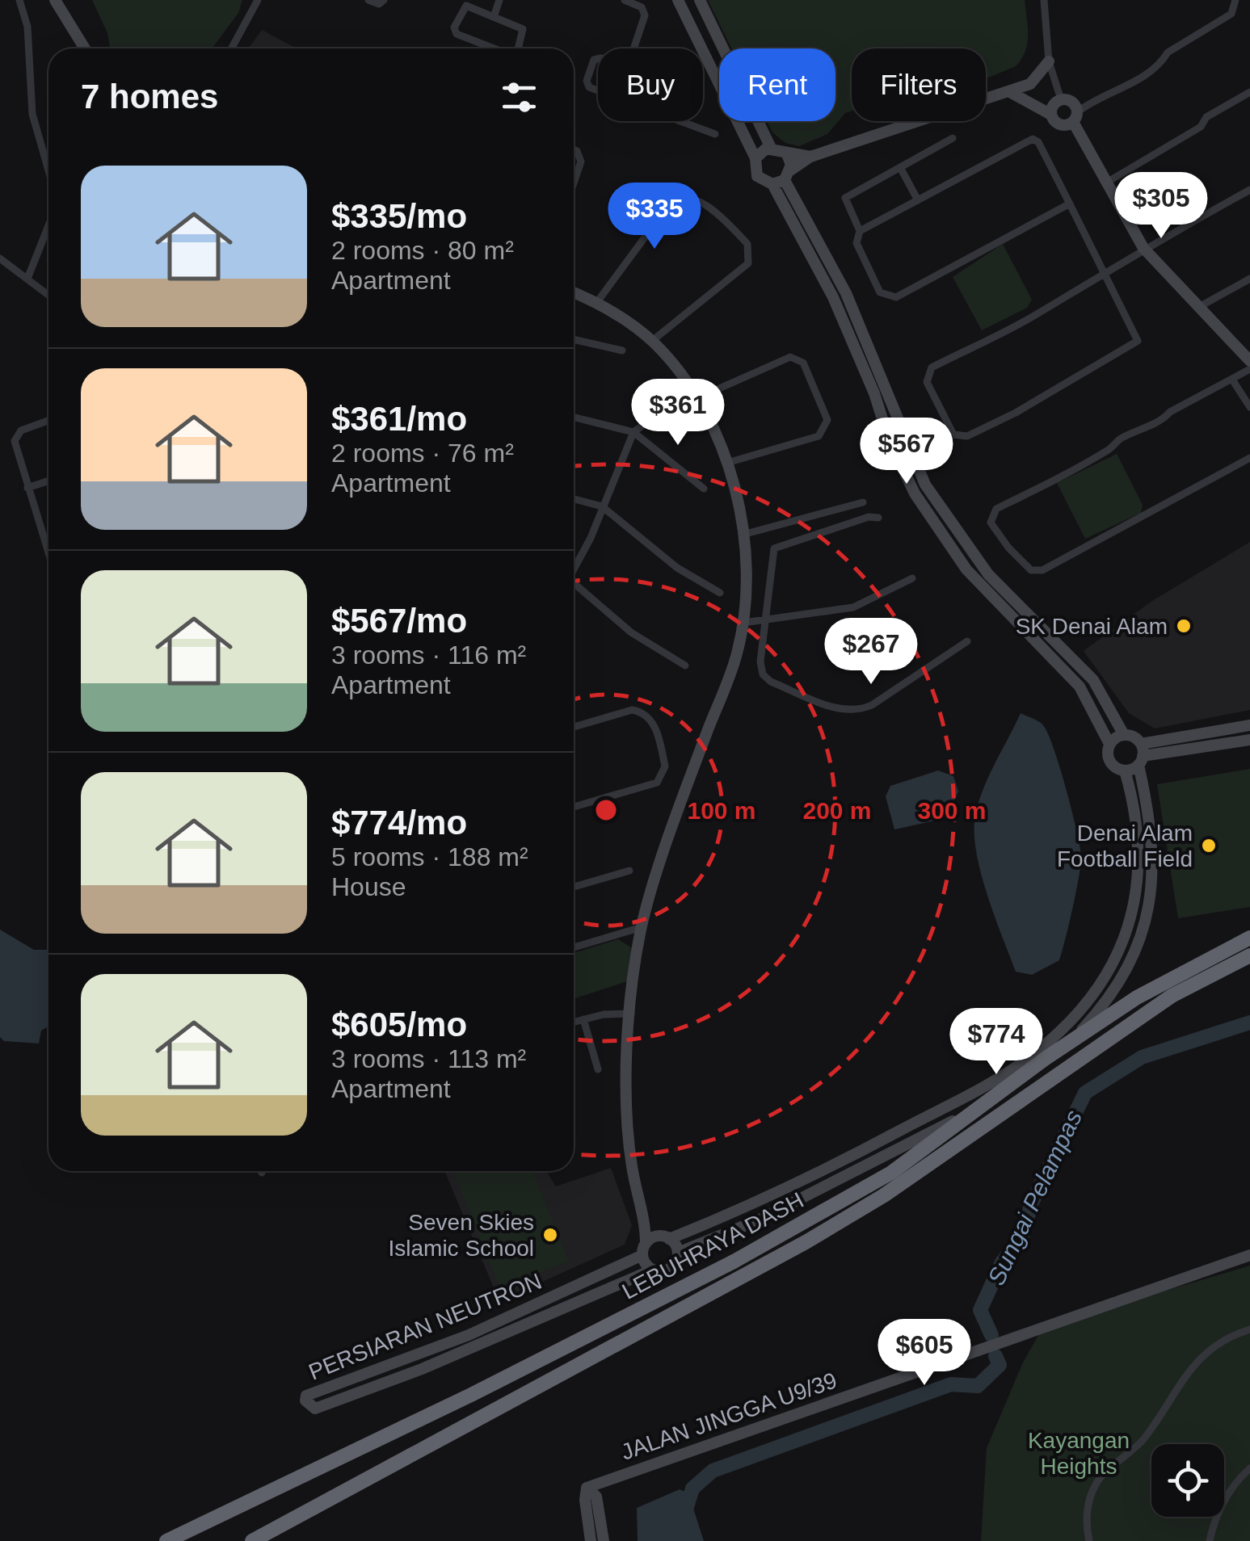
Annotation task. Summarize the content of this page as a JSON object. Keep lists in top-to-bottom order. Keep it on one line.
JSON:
{"streets":{"highway":["LEBUHRAYA DASH"],"street":["PERSIARAN NEUTRON","JALAN JINGGA U9/39"]},"water":["Sungai Pelampas"],"parks":["Kayangan Heights"],"places":["SK Denai Alam","Denai Alam Football Field","Seven Skies Islamic School"],"page":{"chip":["Buy","Rent","Filters"],"heading":"7 homes","list":[{"name":"$335/mo","note":"2 rooms · 80 m² · Apartment"},{"name":"$361/mo","note":"2 rooms · 76 m² · Apartment"},{"name":"$567/mo","note":"3 rooms · 116 m² · Apartment"},{"name":"$774/mo","note":"5 rooms · 188 m² · House"},{"name":"$605/mo","note":"3 rooms · 113 m² · Apartment"}],"price":["$305","$335","$361","$567","$267","$774","$605"]},"rings":["100 m","200 m","300 m"]}
